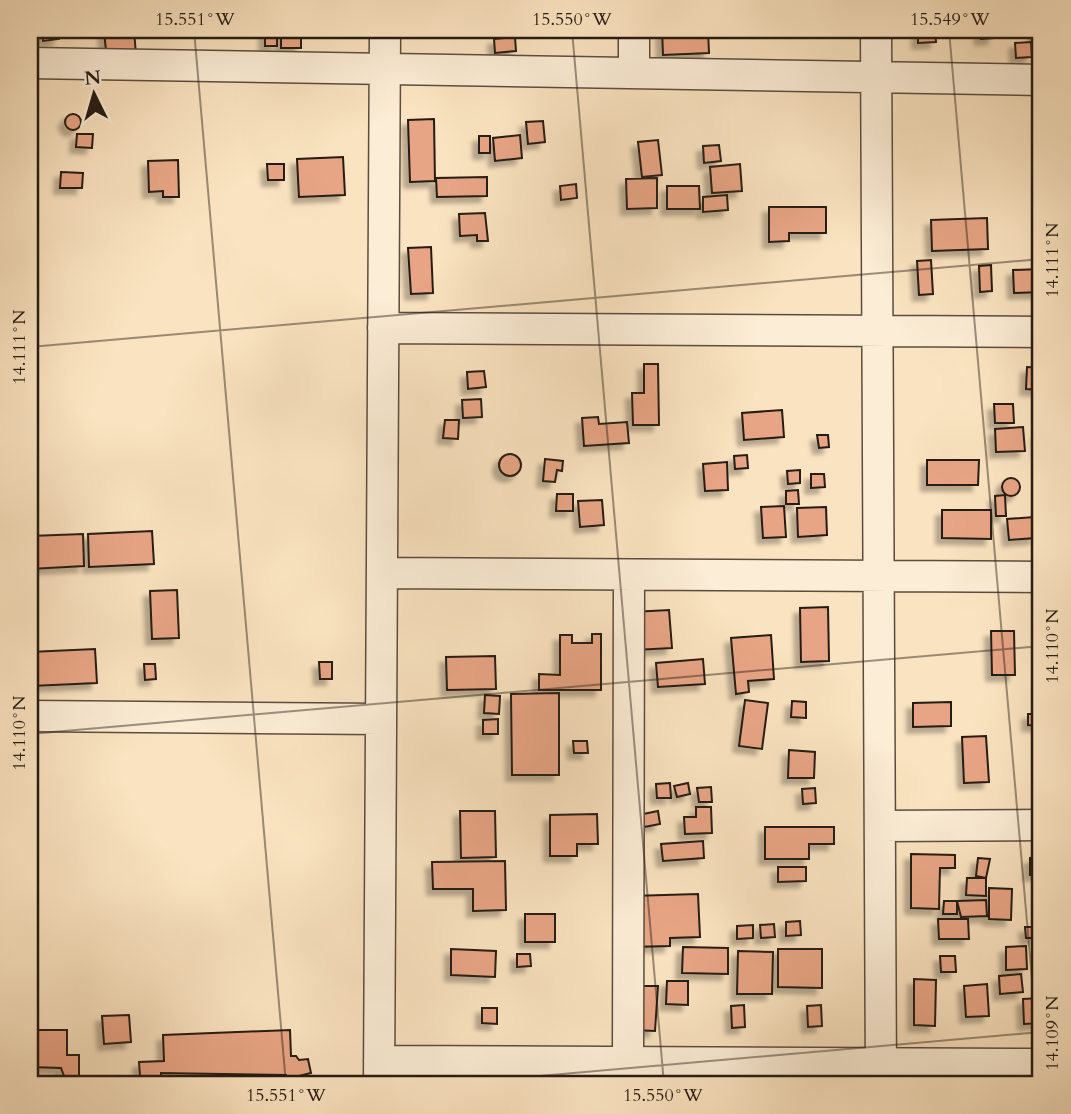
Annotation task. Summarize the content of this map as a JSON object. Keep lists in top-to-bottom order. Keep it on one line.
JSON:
{"north":"top","coordinates":["15.551°W","15.550°W","15.549°W","14.111°N","14.110°N","14.109°N"]}
